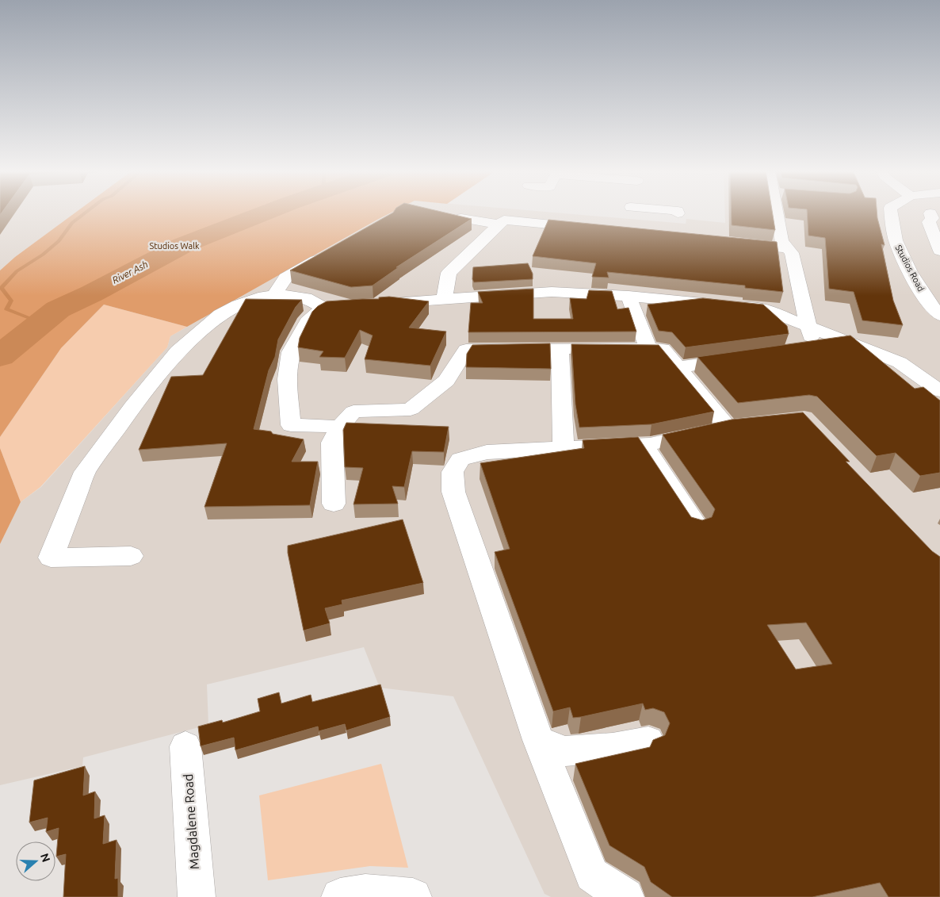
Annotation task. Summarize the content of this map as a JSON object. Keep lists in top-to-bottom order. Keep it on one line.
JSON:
{"streets":{"street":["Studios Road","Magdalene Road"]},"water":["River Ash"],"parks":["Studios Walk"],"north":"right"}
